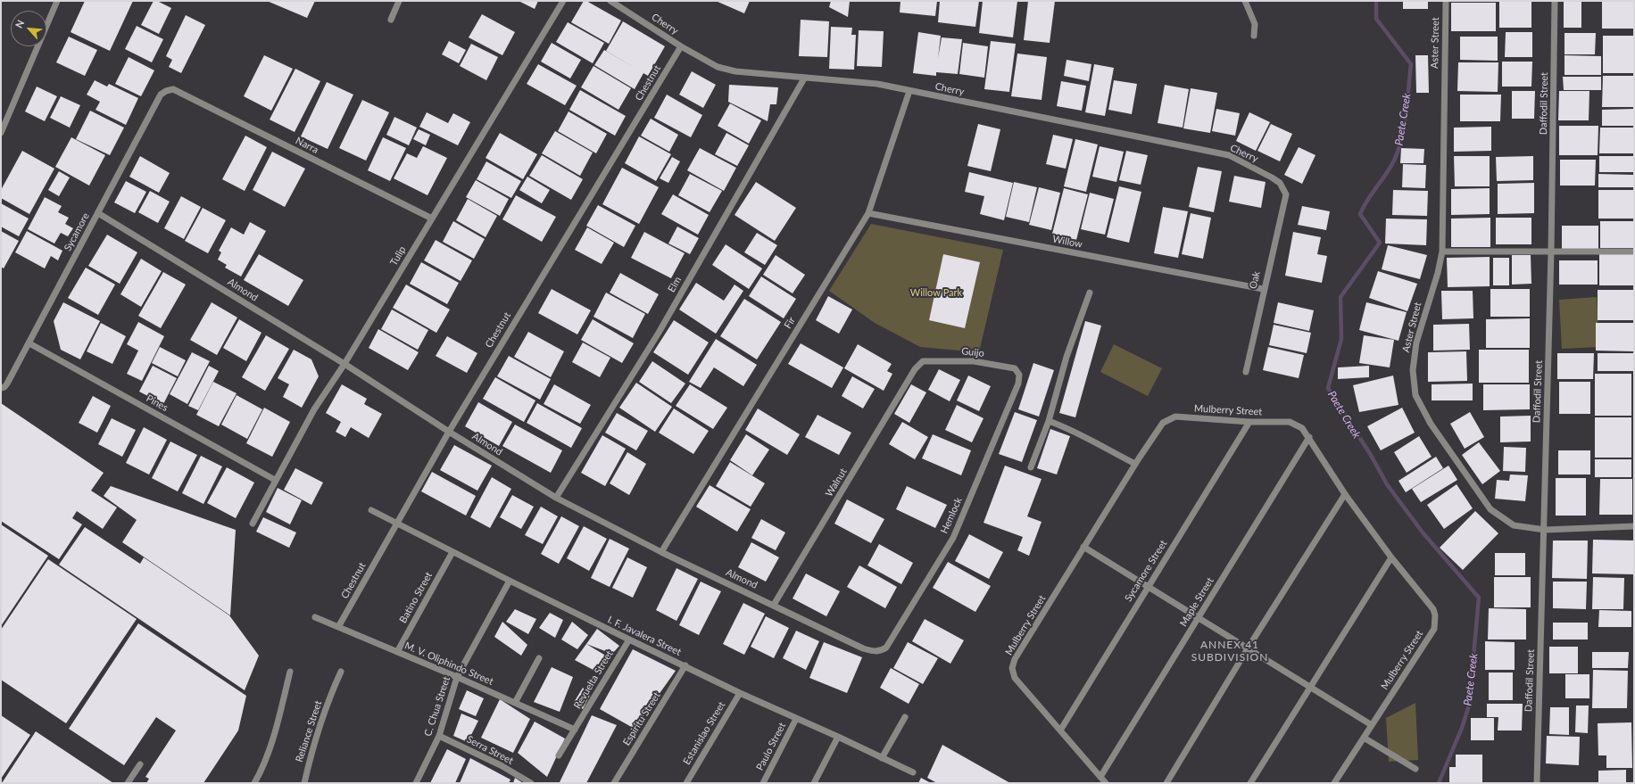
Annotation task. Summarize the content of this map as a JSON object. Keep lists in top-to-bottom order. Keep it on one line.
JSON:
{"streets":{"street":["Cherry","Aster Street","Chestnut","Daffodil Street","Narra","Sycamore","Willow","Tulip","Oak","Elm","Almond","Fir","Guijo","Pines","Mulberry Street","Walnut","Hemlock","Sycamore Street","Batino Street","Maple Street","I. F. Javalera Street","M. V. Oliphindo Street","Revuelta Street","C. Chua Street","Espiritu Street","Reliance Street","Estanislao Street","Paulo Street","Serra Street"]},"crossings":[["Cherry","Chestnut"],["Cherry","Oak"],["Cherry","Elm"],["Cherry","Fir"],["Aster Street","Daffodil Street"],["Chestnut","Almond"],["Chestnut","I. F. Javalera Street"],["Chestnut","M. V. Oliphindo Street"],["Narra","Sycamore"],["Narra","Tulip"],["Sycamore","Almond"],["Sycamore","Pines"],["Willow","Oak"],["Willow","Fir"],["Tulip","Almond"],["Tulip","Pines"],["Elm","Almond"],["Almond","Fir"],["Almond","Walnut"],["Almond","Hemlock"],["Guijo","Walnut"],["Guijo","Hemlock"],["Mulberry Street","Sycamore Street"],["Mulberry Street","Maple Street"],["Batino Street","I. F. Javalera Street"],["Batino Street","M. V. Oliphindo Street"],["I. F. Javalera Street","Revuelta Street"],["I. F. Javalera Street","C. Chua Street"],["I. F. Javalera Street","Espiritu Street"],["I. F. Javalera Street","Estanislao Street"],["I. F. Javalera Street","Paulo Street"],["M. V. Oliphindo Street","Revuelta Street"],["M. V. Oliphindo Street","C. Chua Street"],["C. Chua Street","Serra Street"]],"districts":["ANNEX 41 SUBDIVISION"],"water":["Paete Creek"],"parks":["Willow Park"],"north":"top left"}
